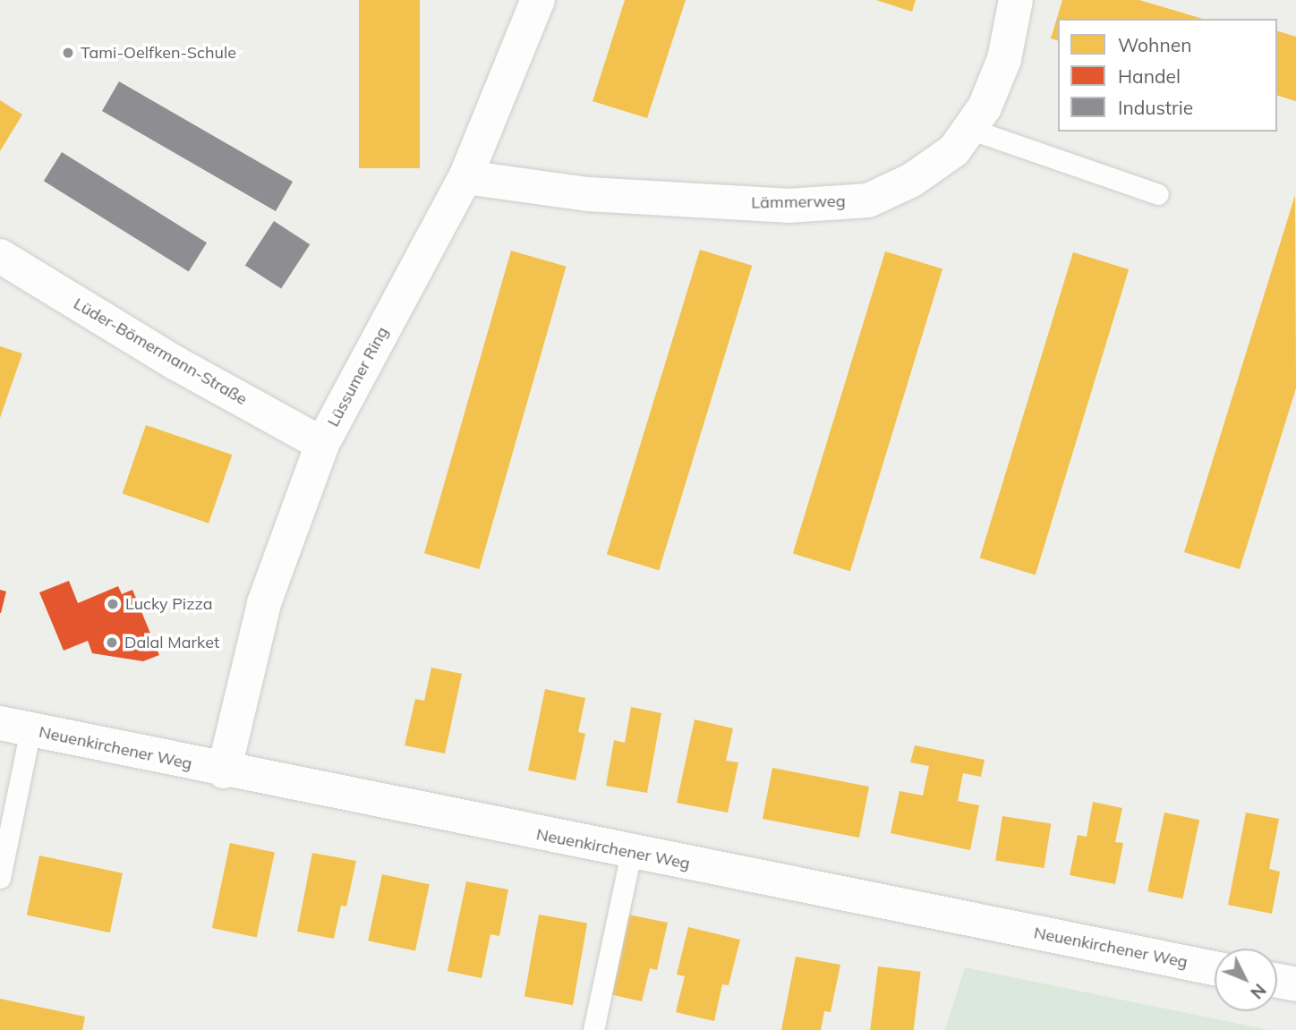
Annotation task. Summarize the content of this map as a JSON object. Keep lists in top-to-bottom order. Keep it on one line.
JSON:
{"streets":{"street":["Lämmerweg","Lüder-Bömermann-Straße","Lüssumer Ring","Neuenkirchener Weg"]},"crossings":[["Lämmerweg","Lüssumer Ring"],["Lüder-Bömermann-Straße","Lüssumer Ring"],["Lüssumer Ring","Neuenkirchener Weg"]],"places":["Tami-Oelfken-Schule","Lucky Pizza","Dalal Market"],"legend":["Wohnen","Handel","Industrie"],"north":"bottom right"}
